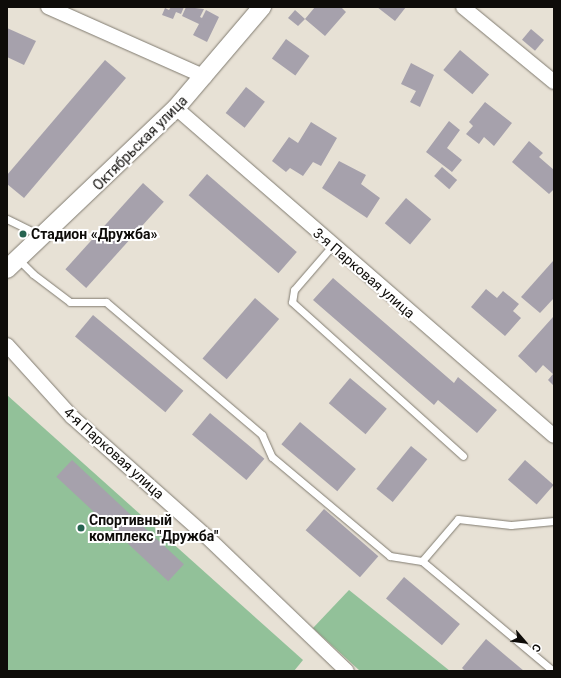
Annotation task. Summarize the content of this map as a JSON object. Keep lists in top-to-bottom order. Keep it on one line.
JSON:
{"streets":{"street":["Октябрьская улица","3-я Парковая улица","4-я Парковая улица"]},"crossings":[["Октябрьская улица","3-я Парковая улица"]],"places":["Стадион «Дружба»","Спортивный комплекс \"Дружба\""],"north":"bottom right"}
